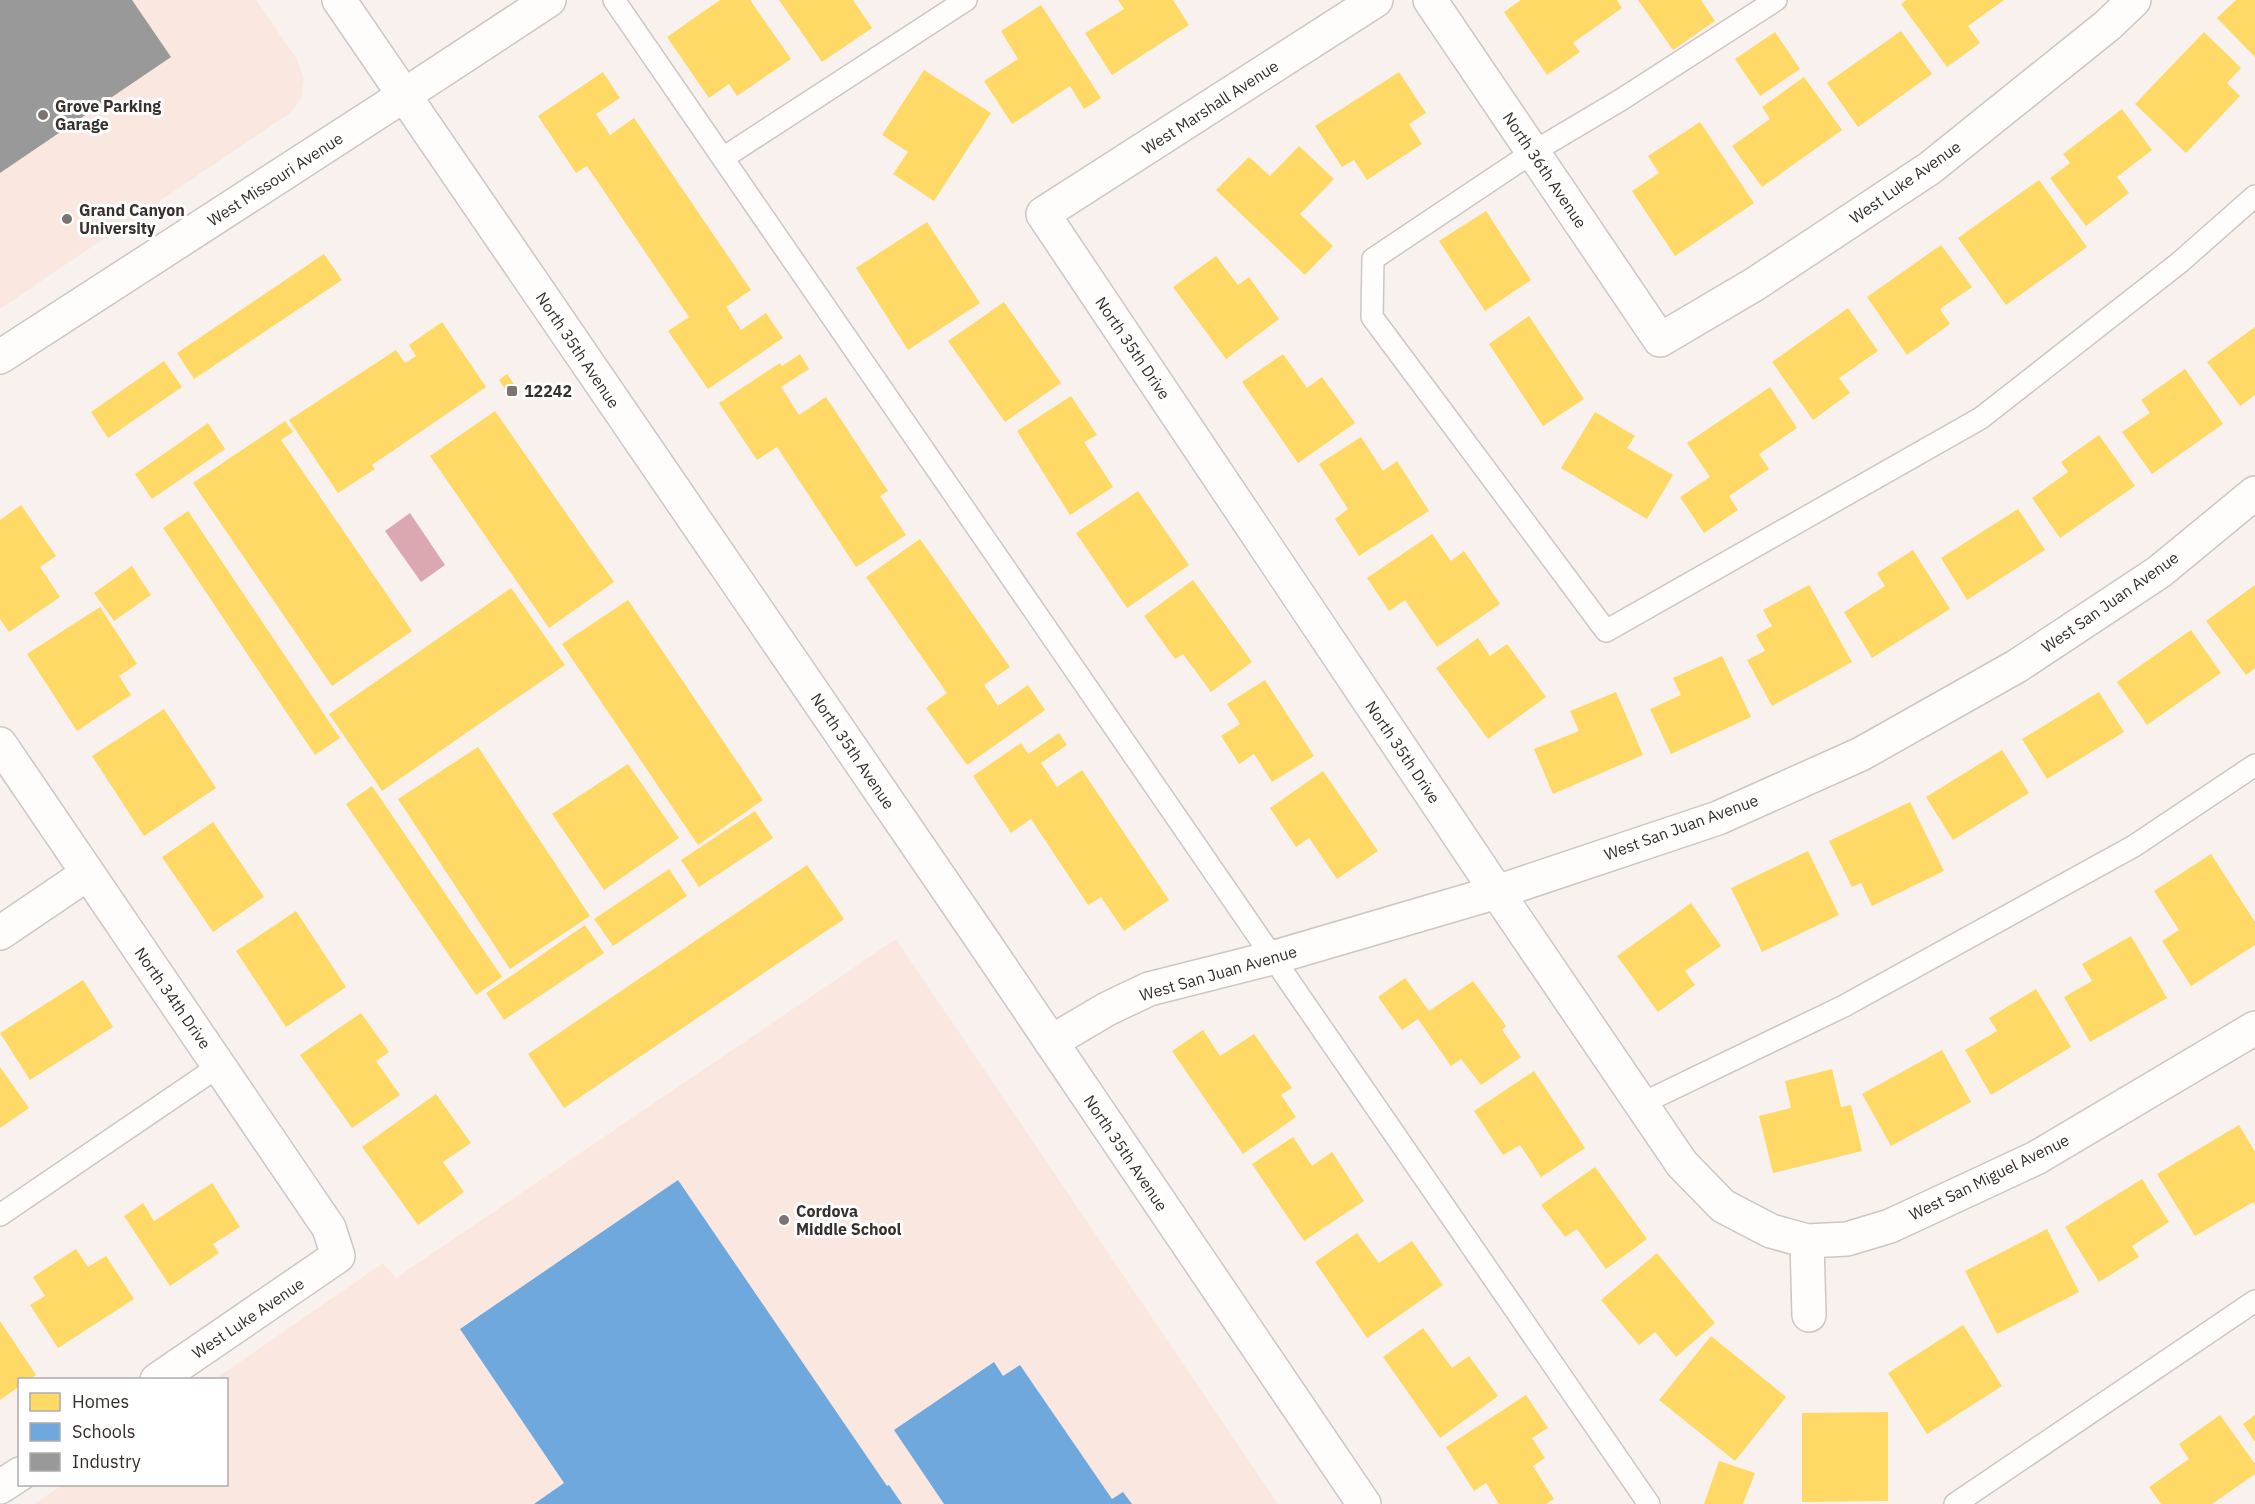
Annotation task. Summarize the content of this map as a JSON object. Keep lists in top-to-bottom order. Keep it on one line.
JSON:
{"streets":{"street":["West Marshall Avenue","North 36th Avenue","West Missouri Avenue","West Luke Avenue","North 35th Drive","North 35th Avenue","West San Juan Avenue","North 34th Drive","West San Miguel Avenue"]},"crossings":[["West Marshall Avenue","North 35th Drive"],["North 36th Avenue","West Luke Avenue"],["West Missouri Avenue","North 35th Avenue"],["West Luke Avenue","North 34th Drive"],["North 35th Drive","West San Juan Avenue"],["North 35th Drive","West San Miguel Avenue"],["North 35th Avenue","West San Juan Avenue"]],"places":{"other":["Grove Parking Garage","Grand Canyon University","Cordova Middle School"],"transit":["12242"]},"legend":["Homes","Schools","Industry"]}
